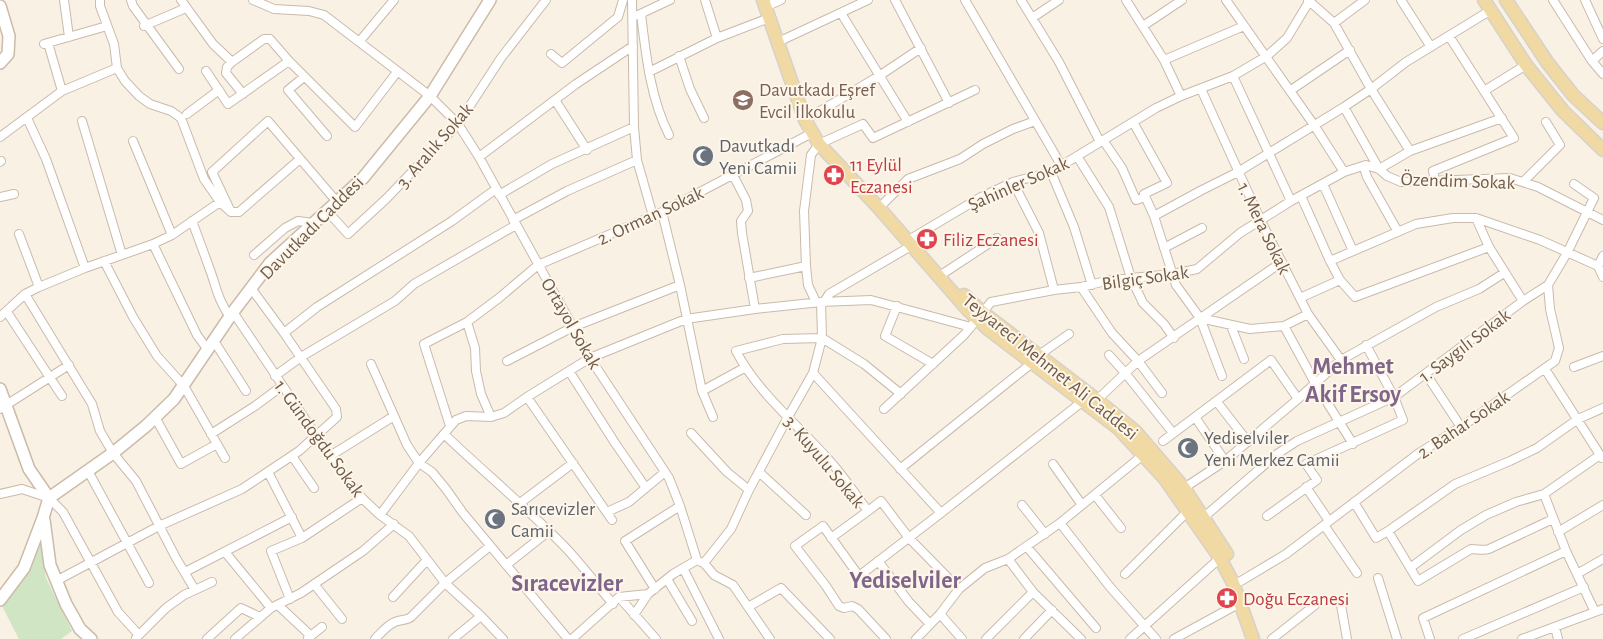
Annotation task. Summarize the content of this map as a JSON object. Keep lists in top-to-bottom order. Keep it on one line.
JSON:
{"streets":{"main road":["Davutkadı Caddesi","Teyyareci Mehmet Ali Caddesi"],"street":["3. Aralık Sokak","Özendim Sokak","Şahinler Sokak","2. Orman Sokak","1. Mera Sokak","Bilgiç Sokak","Ortayol Sokak","1. Saygılı Sokak","2. Bahar Sokak","1. Gündoğdu Sokak","3. Kuyulu Sokak"]},"crossings":[["3. Aralık Sokak","Davutkadı Caddesi"],["3. Aralık Sokak","Ortayol Sokak"],["Şahinler Sokak","1. Mera Sokak"],["Şahinler Sokak","Teyyareci Mehmet Ali Caddesi"],["2. Orman Sokak","Ortayol Sokak"],["2. Orman Sokak","Teyyareci Mehmet Ali Caddesi"],["Davutkadı Caddesi","Ortayol Sokak"],["Davutkadı Caddesi","1. Gündoğdu Sokak"],["1. Mera Sokak","Bilgiç Sokak"],["Bilgiç Sokak","Teyyareci Mehmet Ali Caddesi"],["1. Saygılı Sokak","Teyyareci Mehmet Ali Caddesi"],["1. Saygılı Sokak","2. Bahar Sokak"],["Teyyareci Mehmet Ali Caddesi","2. Bahar Sokak"]],"districts":["Mehmet Akif Ersoy","Yediselviler","Sıracevizler"],"places":{"school or university":["Davutkadı Eşref Evcil İlkokulu"],"mosque":["Davutkadı Yeni Camii","Yediselviler Yeni Merkez Camii","Sarıcevizler Camii"],"pharmacy":["11 Eylül Eczanesi","Filiz Eczanesi","Doğu Eczanesi"]}}
